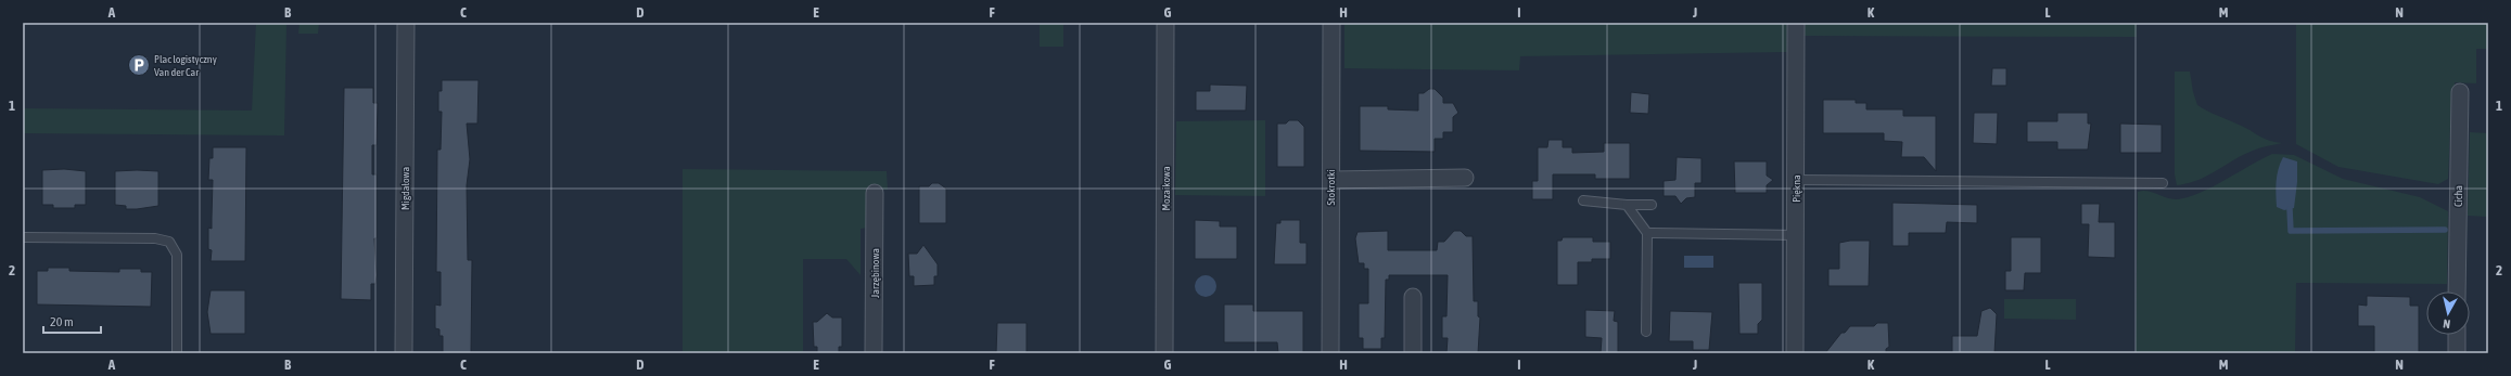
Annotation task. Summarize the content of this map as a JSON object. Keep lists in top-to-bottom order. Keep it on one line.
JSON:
{"streets":{"street":["Stokrotki","Migdałowa","Mozaikowa","Piękna","Cicha","Jarzębinowa"]},"places":{"parking":["Plac logistyczny Van der Car"]},"scale_bar":"20 m","north":"bottom","grid":{"columns":["A","B","C","D","E","F","G","H","I","J","K","L","M","N"],"rows":["1","2"]}}
